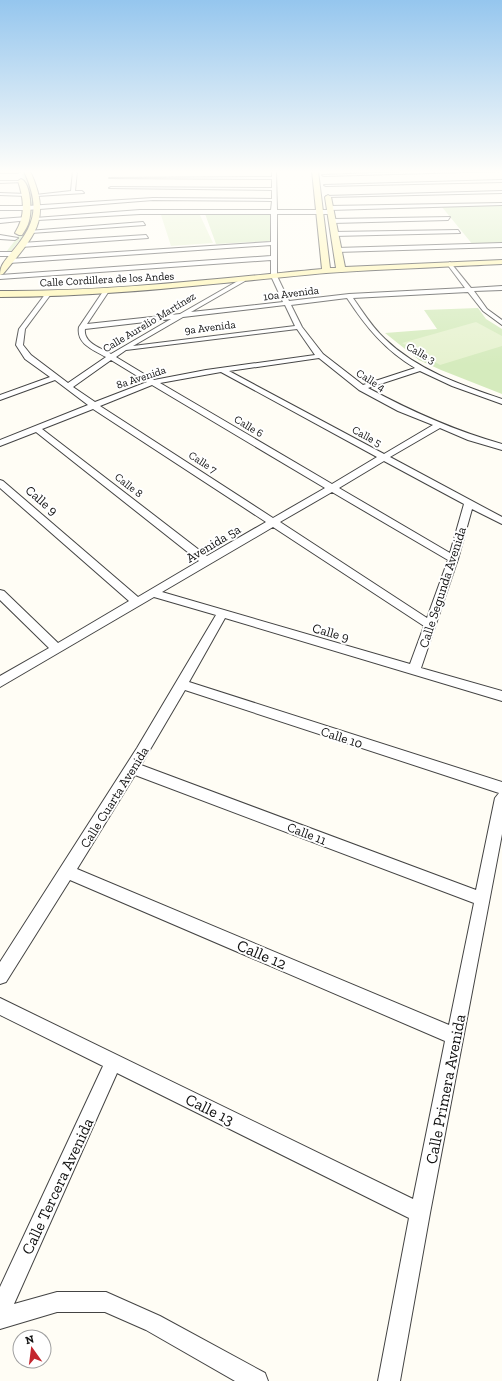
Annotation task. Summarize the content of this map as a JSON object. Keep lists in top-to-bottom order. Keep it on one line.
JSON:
{"streets":{"street":["Calle Cordillera de los Andes","10a Avenida","Calle Aurelio Martínez","9a Avenida","Calle 3","8a Avenida","Calle 4","Calle 6","Calle 5","Calle 7","Calle 8","Calle 9","Avenida 5a","Calle Segunda Avenida","Calle 10","Calle Cuarta Avenida","Calle 11","Calle 12","Calle Primera Avenida","Calle 13","Calle Tercera Avenida"]},"crossings":[["Calle Cordillera de los Andes","Calle Aurelio Martínez"],["Calle Cordillera de los Andes","Calle 4"],["Calle Cordillera de los Andes","Calle 7"],["10a Avenida","Calle Aurelio Martínez"],["10a Avenida","Calle 3"],["10a Avenida","Calle 4"],["10a Avenida","Calle 6"],["Calle Aurelio Martínez","9a Avenida"],["Calle Aurelio Martínez","Calle 6"],["Calle Aurelio Martínez","Calle 7"],["9a Avenida","Calle 4"],["8a Avenida","Calle 4"],["8a Avenida","Calle 6"],["8a Avenida","Calle 5"],["8a Avenida","Calle 7"],["8a Avenida","Calle 8"],["Calle 4","Avenida 5a"],["Calle 6","Avenida 5a"],["Calle 6","Calle Segunda Avenida"],["Calle 5","Avenida 5a"],["Calle 5","Calle Segunda Avenida"],["Calle 7","Avenida 5a"],["Calle 7","Calle Segunda Avenida"],["Calle 8","Avenida 5a"],["Calle 9","Avenida 5a"],["Calle 9","Calle Segunda Avenida"],["Calle 9","Calle Cuarta Avenida"],["Calle 10","Calle Cuarta Avenida"],["Calle Cuarta Avenida","Calle 11"],["Calle Cuarta Avenida","Calle 12"],["Calle 11","Calle Primera Avenida"],["Calle 12","Calle Primera Avenida"],["Calle Primera Avenida","Calle 13"],["Calle 13","Calle Tercera Avenida"]],"north":"top"}
